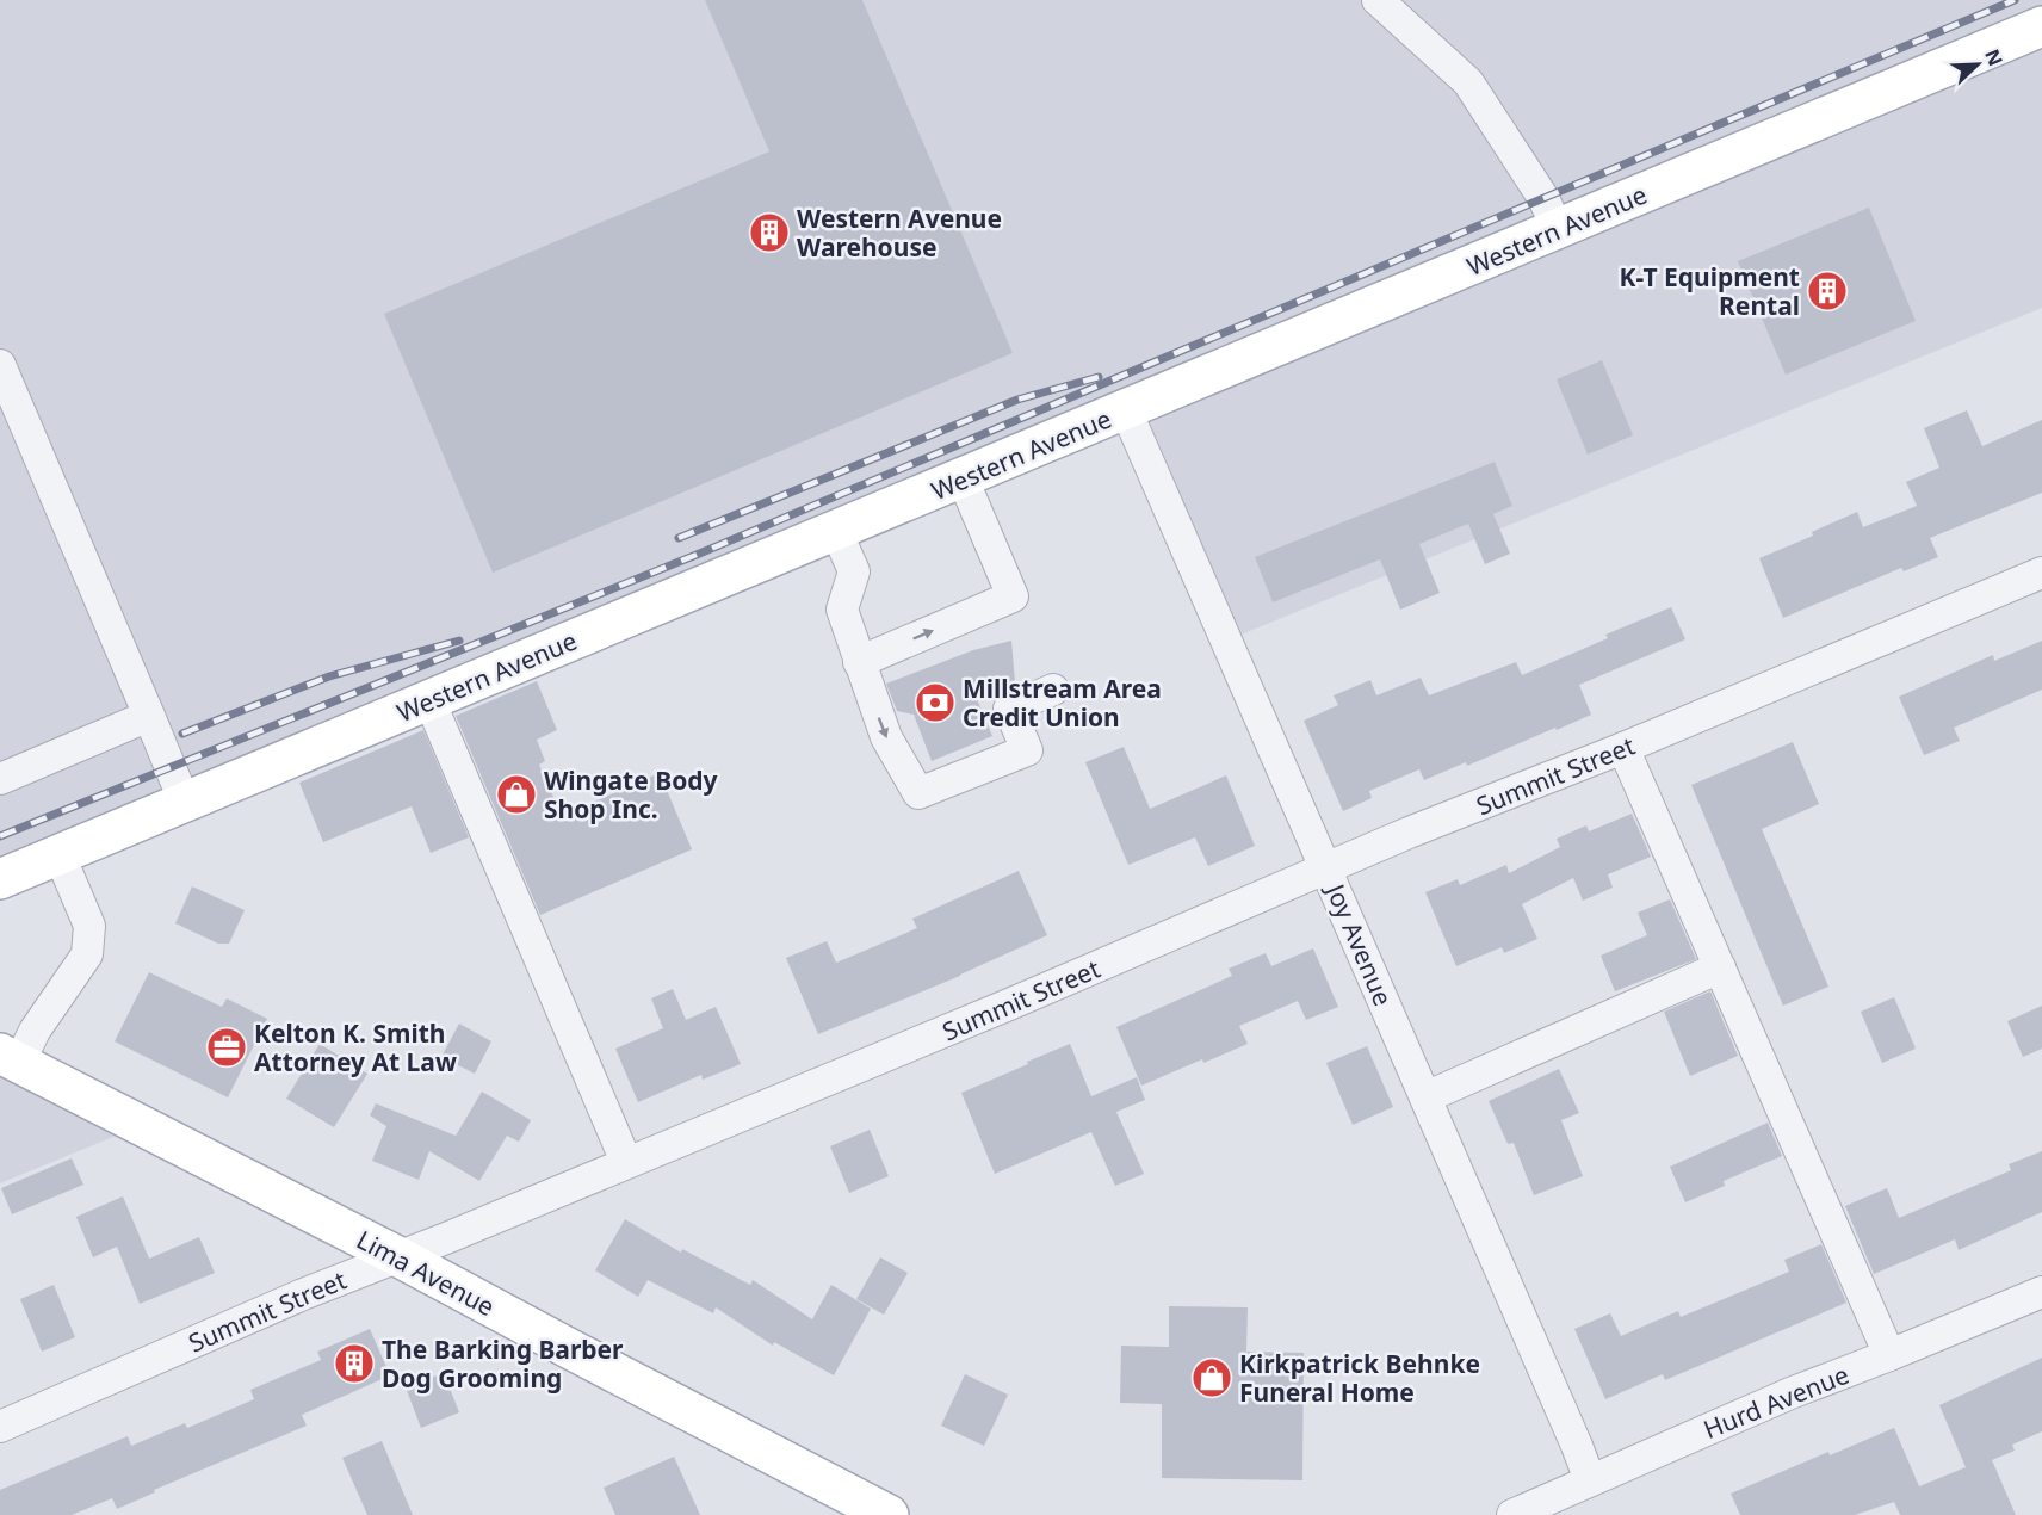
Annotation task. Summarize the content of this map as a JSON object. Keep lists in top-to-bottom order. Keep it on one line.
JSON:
{"streets":{"main road":["Western Avenue","Lima Avenue"],"street":["Summit Street","Joy Avenue","Hurd Avenue"]},"crossings":[["Western Avenue","Joy Avenue"],["Summit Street","Joy Avenue"],["Summit Street","Lima Avenue"],["Joy Avenue","Hurd Avenue"]],"places":{"building":["Western Avenue Warehouse","K-T Equipment Rental","The Barking Barber Dog Grooming"],"bank":["Millstream Area Credit Union"],"shop":["Wingate Body Shop Inc.","Kirkpatrick Behnke Funeral Home"],"office":["Kelton K. Smith Attorney At Law"]},"north":"top right"}
